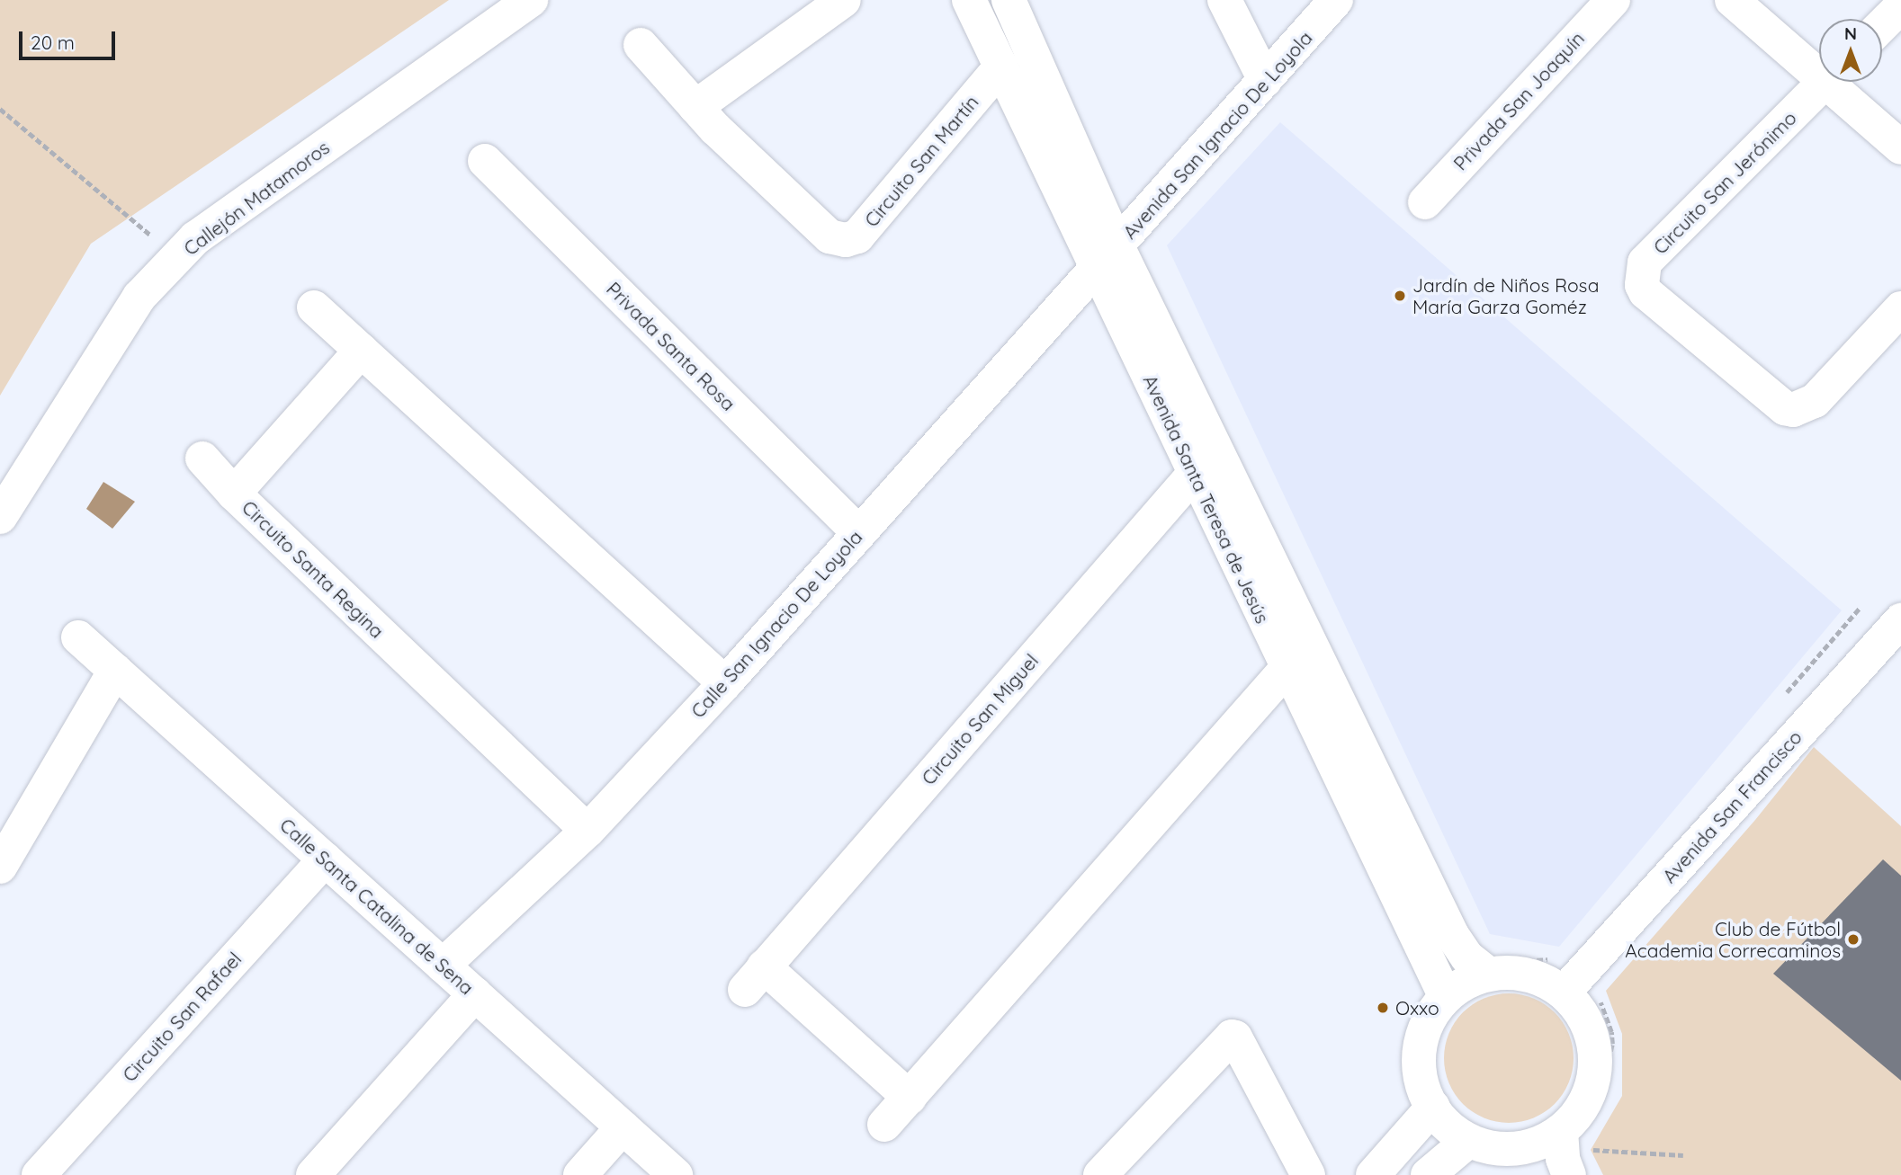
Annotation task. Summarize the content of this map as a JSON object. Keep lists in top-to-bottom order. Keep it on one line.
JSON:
{"streets":{"street":["Privada San Joaquín","Avenida San Ignacio De Loyola","Circuito San Martín","Circuito San Jerónimo","Callejón Matamoros","Privada Santa Rosa","Avenida Santa Teresa de Jesús","Circuito Santa Regina","Calle San Ignacio De Loyola","Circuito San Miguel","Avenida San Francisco","Calle Santa Catalina de Sena","Circuito San Rafael"]},"crossings":[["Avenida San Ignacio De Loyola","Avenida Santa Teresa de Jesús"],["Avenida San Ignacio De Loyola","Calle San Ignacio De Loyola"],["Circuito San Martín","Avenida Santa Teresa de Jesús"],["Privada Santa Rosa","Calle San Ignacio De Loyola"],["Avenida Santa Teresa de Jesús","Calle San Ignacio De Loyola"],["Avenida Santa Teresa de Jesús","Circuito San Miguel"],["Avenida Santa Teresa de Jesús","Avenida San Francisco"],["Circuito Santa Regina","Calle San Ignacio De Loyola"],["Calle San Ignacio De Loyola","Calle Santa Catalina de Sena"],["Calle Santa Catalina de Sena","Circuito San Rafael"]],"places":["Jardín de Niños Rosa María Garza Goméz","Club de Fútbol Academia Correcaminos","Oxxo"],"scale_bar":"20 m","north":"top"}
